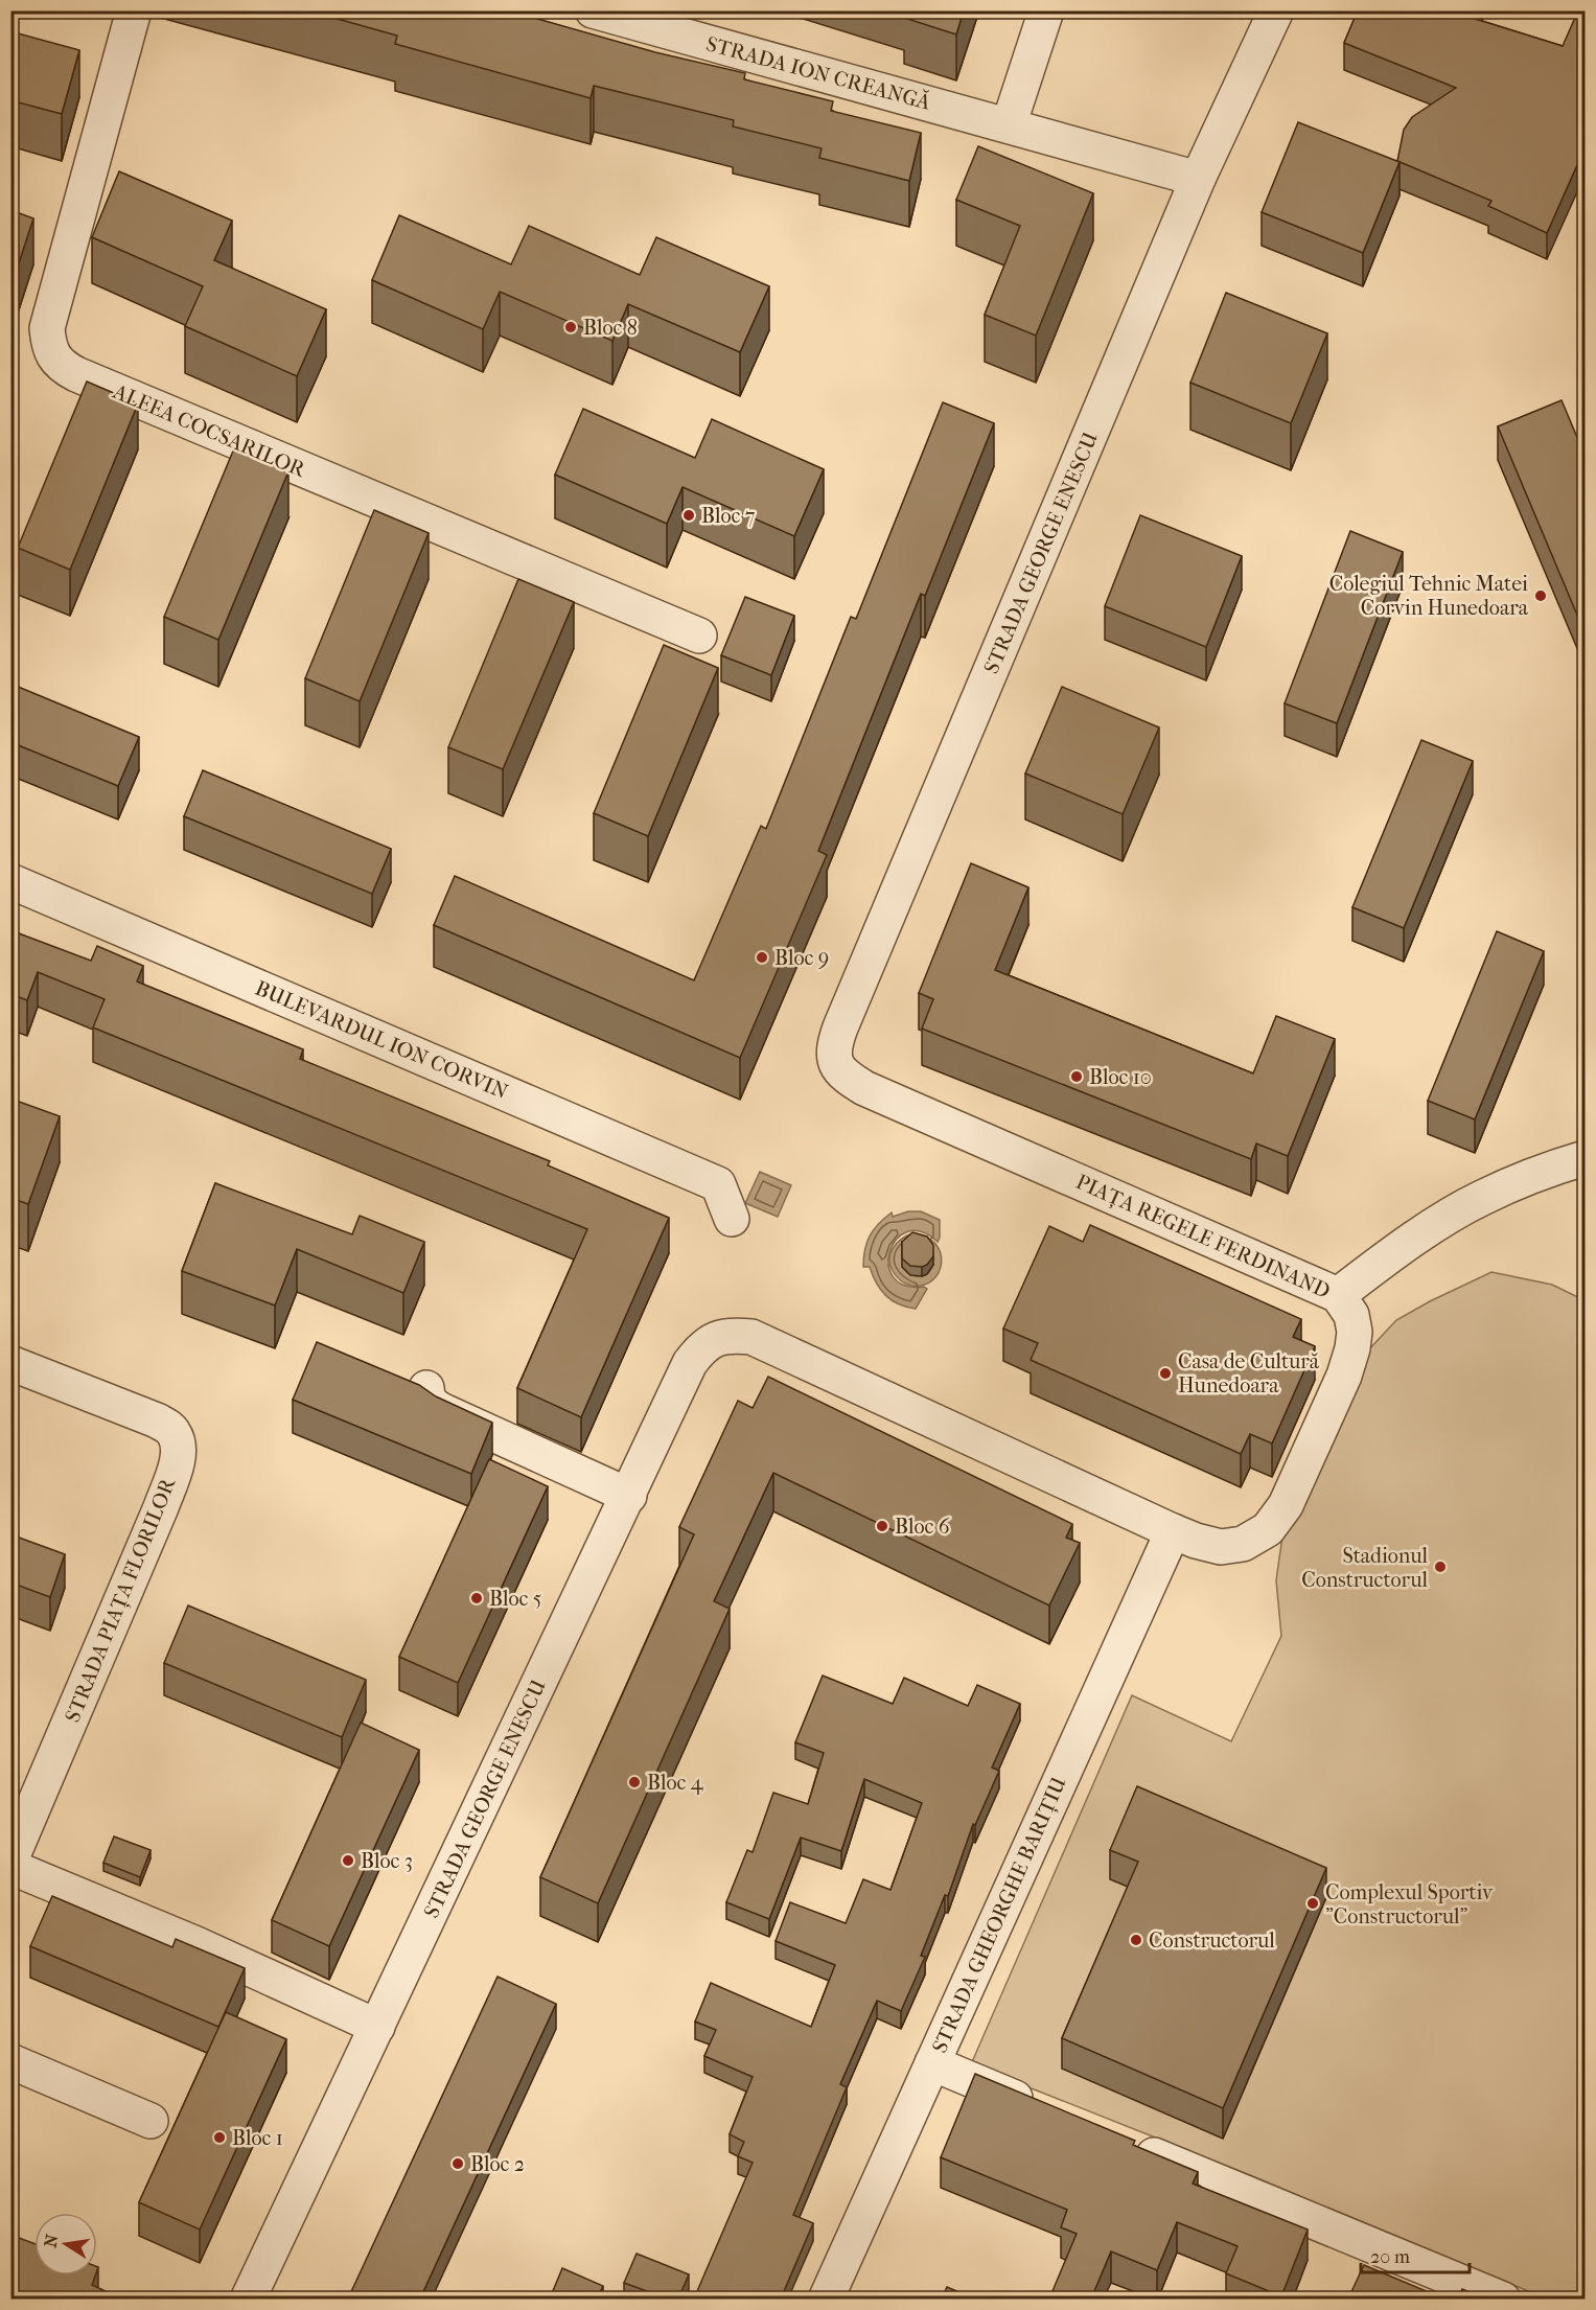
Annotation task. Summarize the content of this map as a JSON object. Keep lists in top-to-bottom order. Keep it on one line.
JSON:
{"streets":{"street":["STRADA ION CREANGĂ","ALEEA COCSARILOR","STRADA GEORGE ENESCU","BULEVARDUL ION CORVIN","PIAȚA REGELE FERDINAND","STRADA PIAȚA FLORILOR","STRADA GHEORGHE BARIȚIU"]},"crossings":[["STRADA ION CREANGĂ","STRADA GEORGE ENESCU"],["STRADA GEORGE ENESCU","PIAȚA REGELE FERDINAND"],["STRADA GEORGE ENESCU","STRADA PIAȚA FLORILOR"],["PIAȚA REGELE FERDINAND","STRADA GHEORGHE BARIȚIU"]],"places":["Bloc 8","Bloc 7","Colegiul Tehnic Matei Corvin Hunedoara","Bloc 9","Bloc 10","Casa de Cultură Hunedoara","Bloc 6","Stadionul Constructorul","Bloc 5","Bloc 4","Bloc 3","Complexul Sportiv ”Constructorul”","Constructorul","Bloc 1","Bloc 2"],"scale_bar":"20 m","north":"left"}
